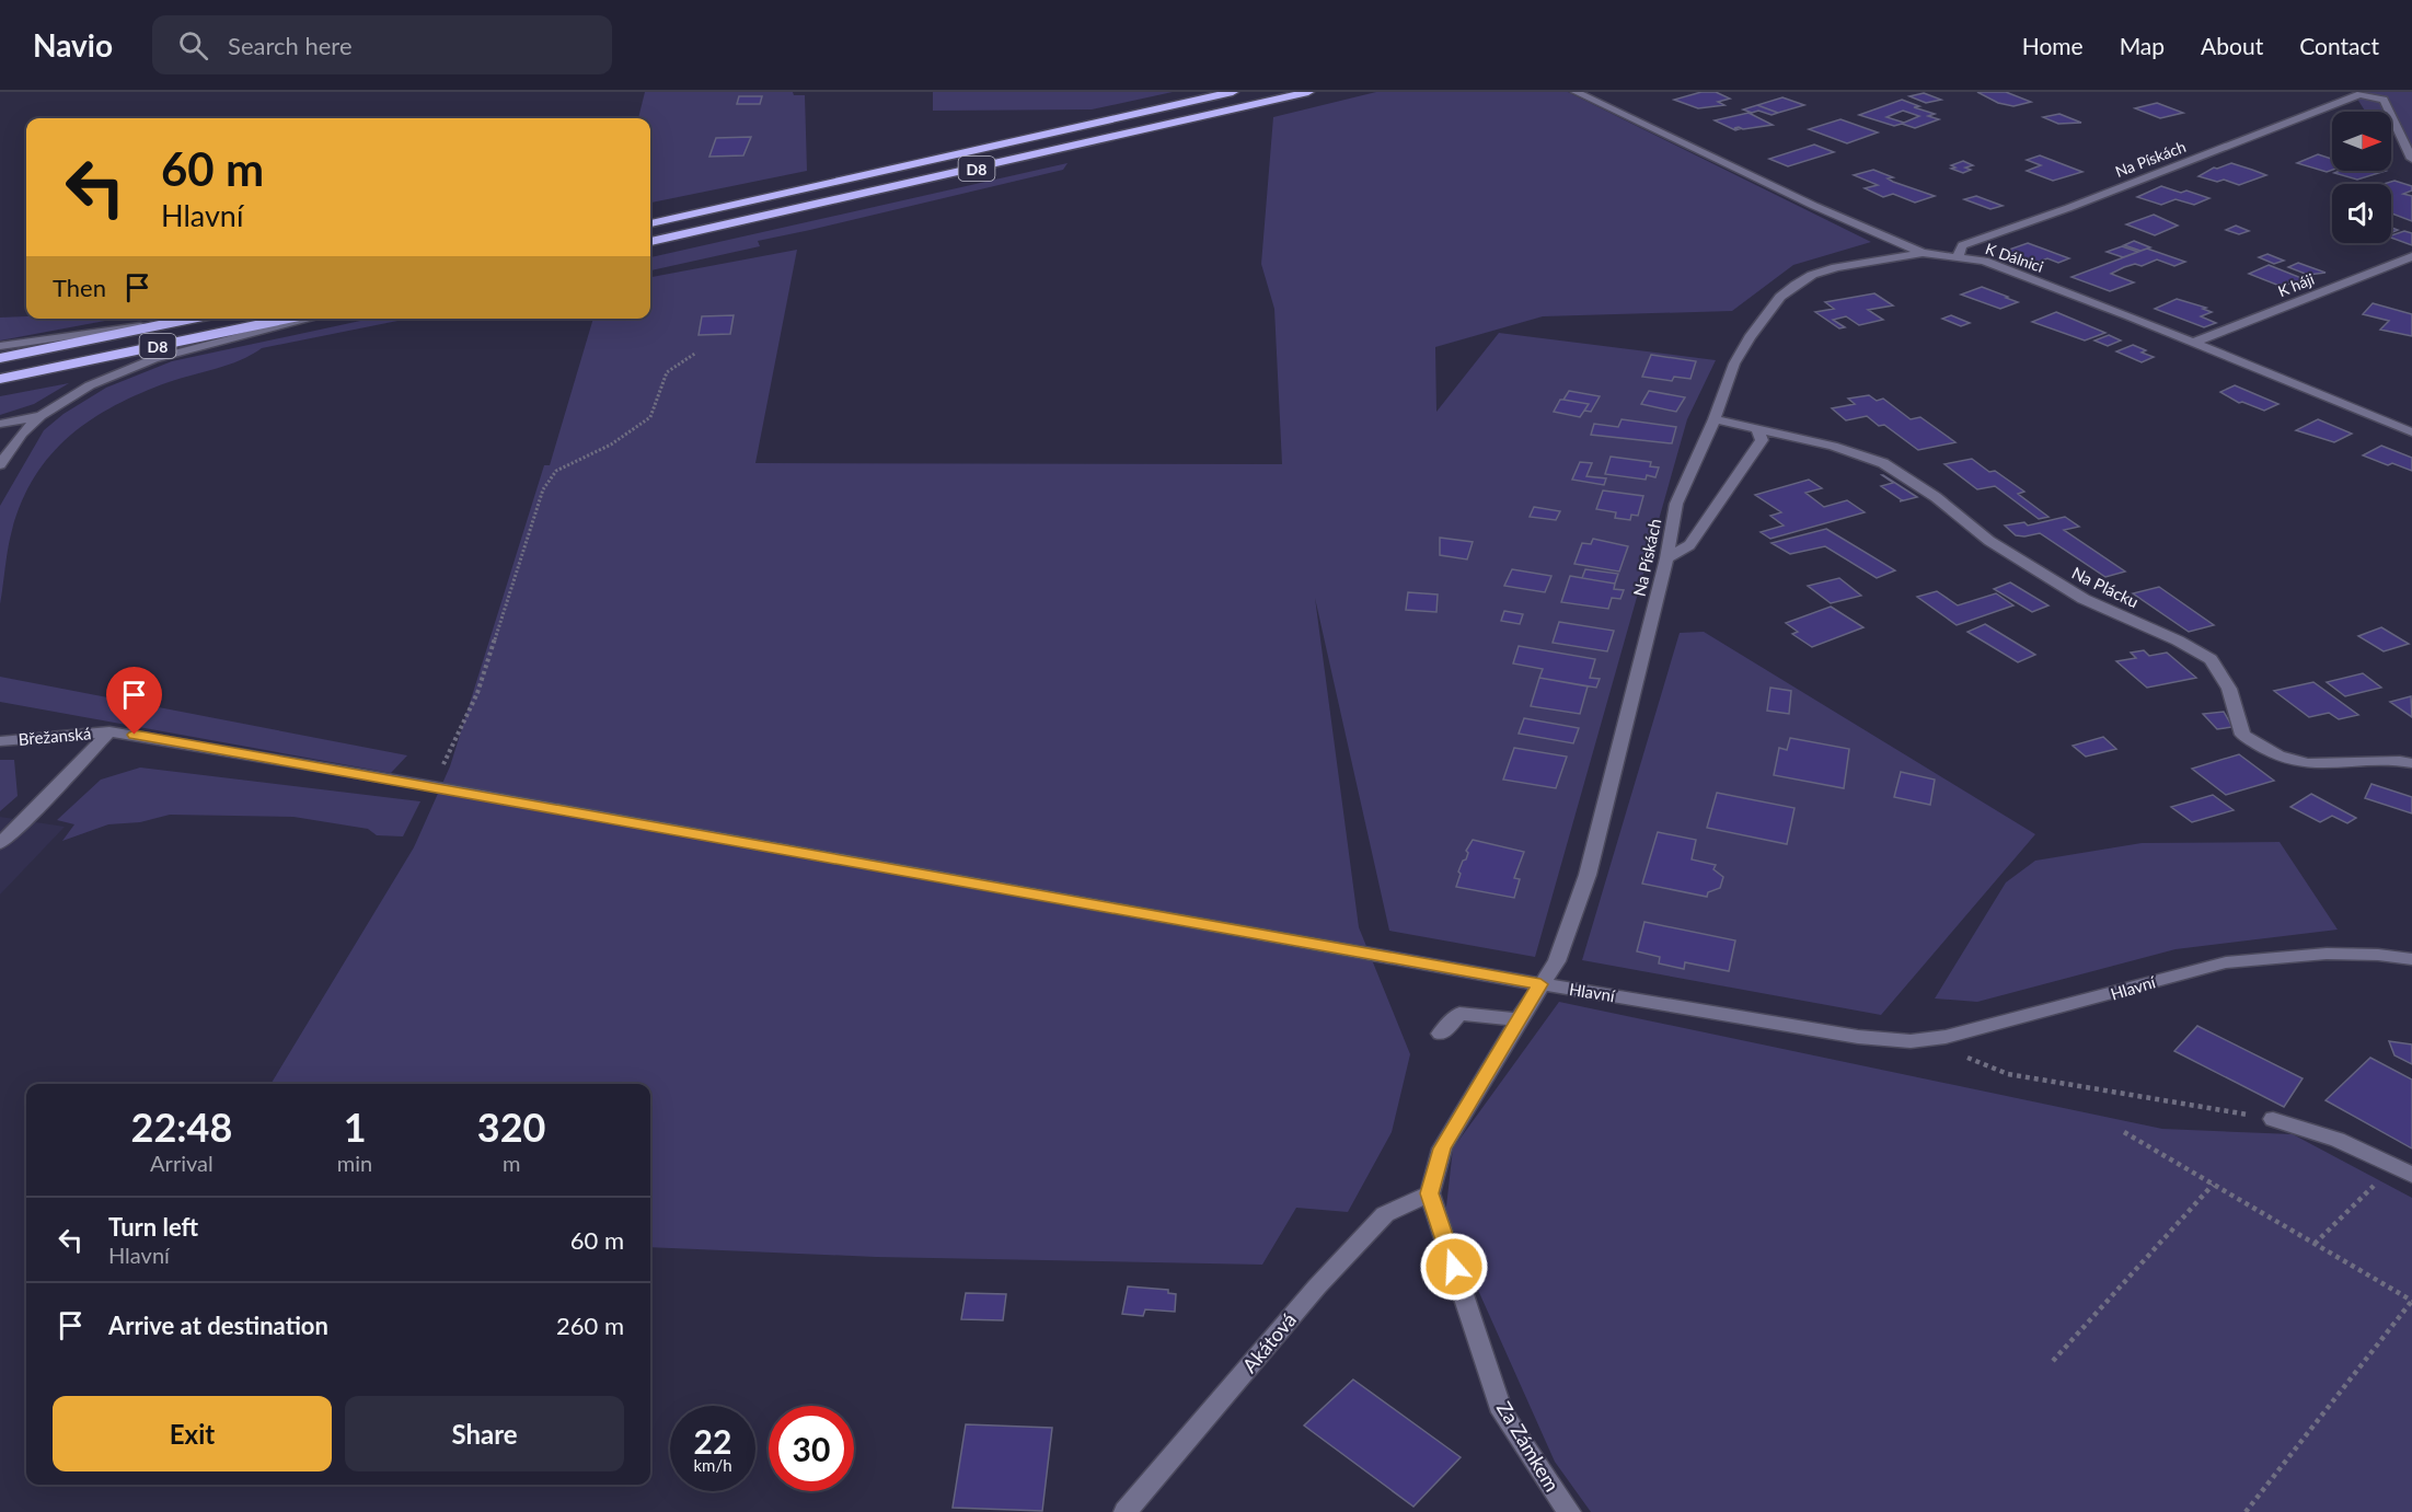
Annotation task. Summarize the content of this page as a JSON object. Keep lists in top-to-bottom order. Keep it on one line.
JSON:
{"streets":{"highway":["D8"],"street":["Na Pískách","K Dálnici","K háji","Na Plácku","Břežanská","Hlavní","Akátová","Za Zámkem"]},"crossings":[["Na Pískách","K Dálnici"],["Na Pískách","Na Plácku"],["Na Pískách","Hlavní"],["K Dálnici","K háji"],["Břežanská","Hlavní"],["Akátová","Za Zámkem"]],"north":"right","page":{"header":"Navio","search":"Search here","nav":["Home","Map","About","Contact"],"turn":["60 m","Hlavní"],"then":"Then","eta":["22:48","Arrival","1","min","320","m"],"list":[{"name":"Turn left","note":"Hlavní","value":"60 m"},{"name":"Arrive at destination","value":"260 m"}],"buttons":["Exit","Share"],"speed":"22 km/h","limit":"30"}}
